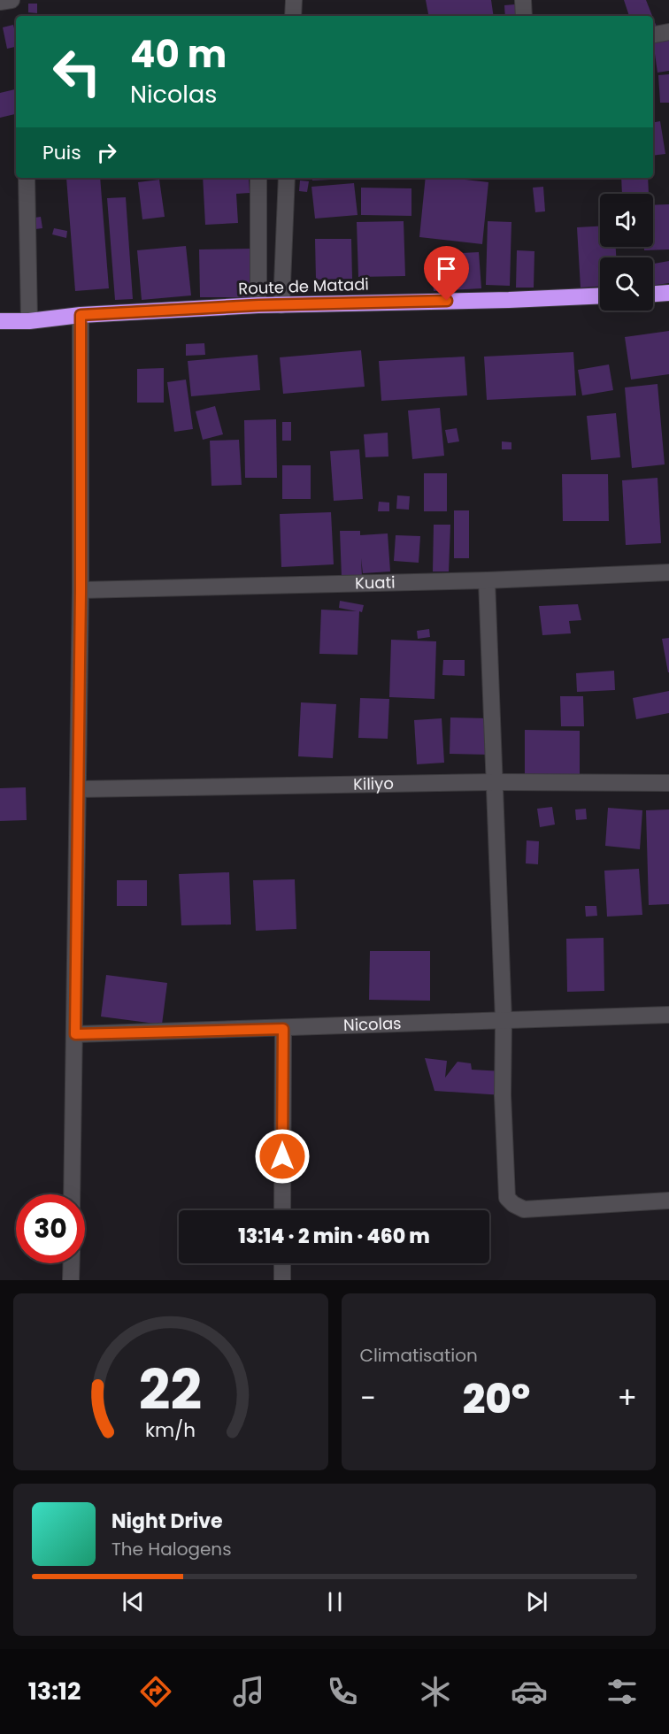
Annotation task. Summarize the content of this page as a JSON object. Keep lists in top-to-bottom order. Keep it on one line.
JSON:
{"streets":{"highway":["Route de Matadi"],"street":["Kuati","Kiliyo","Nicolas"]},"page":{"turn":["40 m","Nicolas"],"then":"Puis","limit":"30","trip":"13:14 · 2 min · 460 m","tile":"Climatisation","heat":["−","20°","+"],"song":["Night Drive","The Halogens"],"tabs":"13:12","gauge":["22","km/h"]}}
